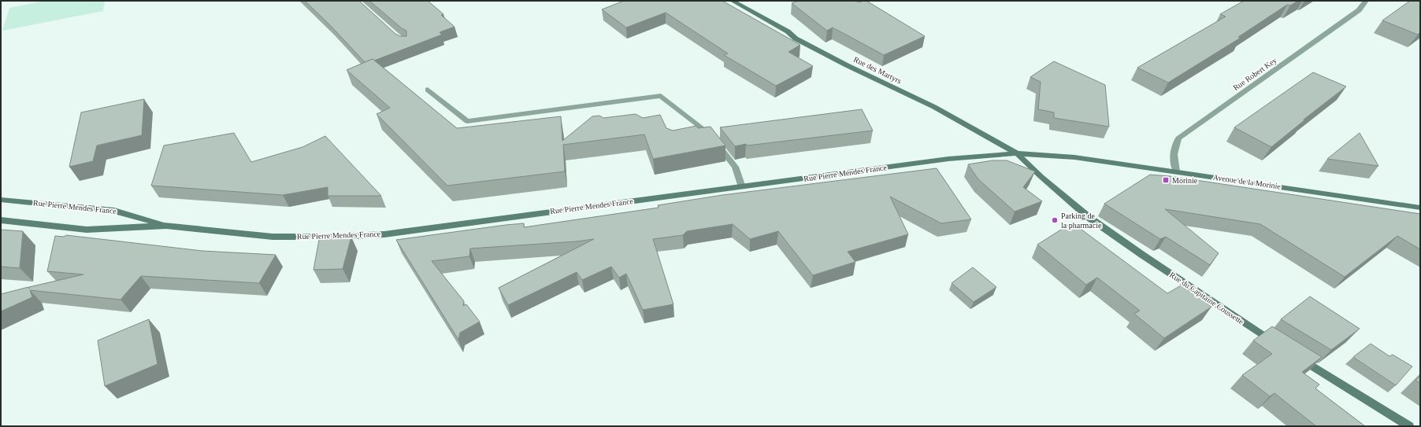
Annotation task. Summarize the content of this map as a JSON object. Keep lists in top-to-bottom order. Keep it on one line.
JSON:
{"streets":{"main road":["Rue des Martyrs","Rue Pierre Mendes France","Avenue de la Morinie","Rue du Capitaine Coussette"],"street":["Rue Robert Key"]},"crossings":[["Rue des Martyrs","Rue Pierre Mendes France"],["Rue des Martyrs","Avenue de la Morinie"],["Rue des Martyrs","Rue du Capitaine Coussette"],["Rue Robert Key","Avenue de la Morinie"],["Rue Pierre Mendes France","Avenue de la Morinie"],["Rue Pierre Mendes France","Rue du Capitaine Coussette"],["Avenue de la Morinie","Rue du Capitaine Coussette"]],"places":{"transit":["Morinie"],"other":["Parking de la pharmacie"]}}
